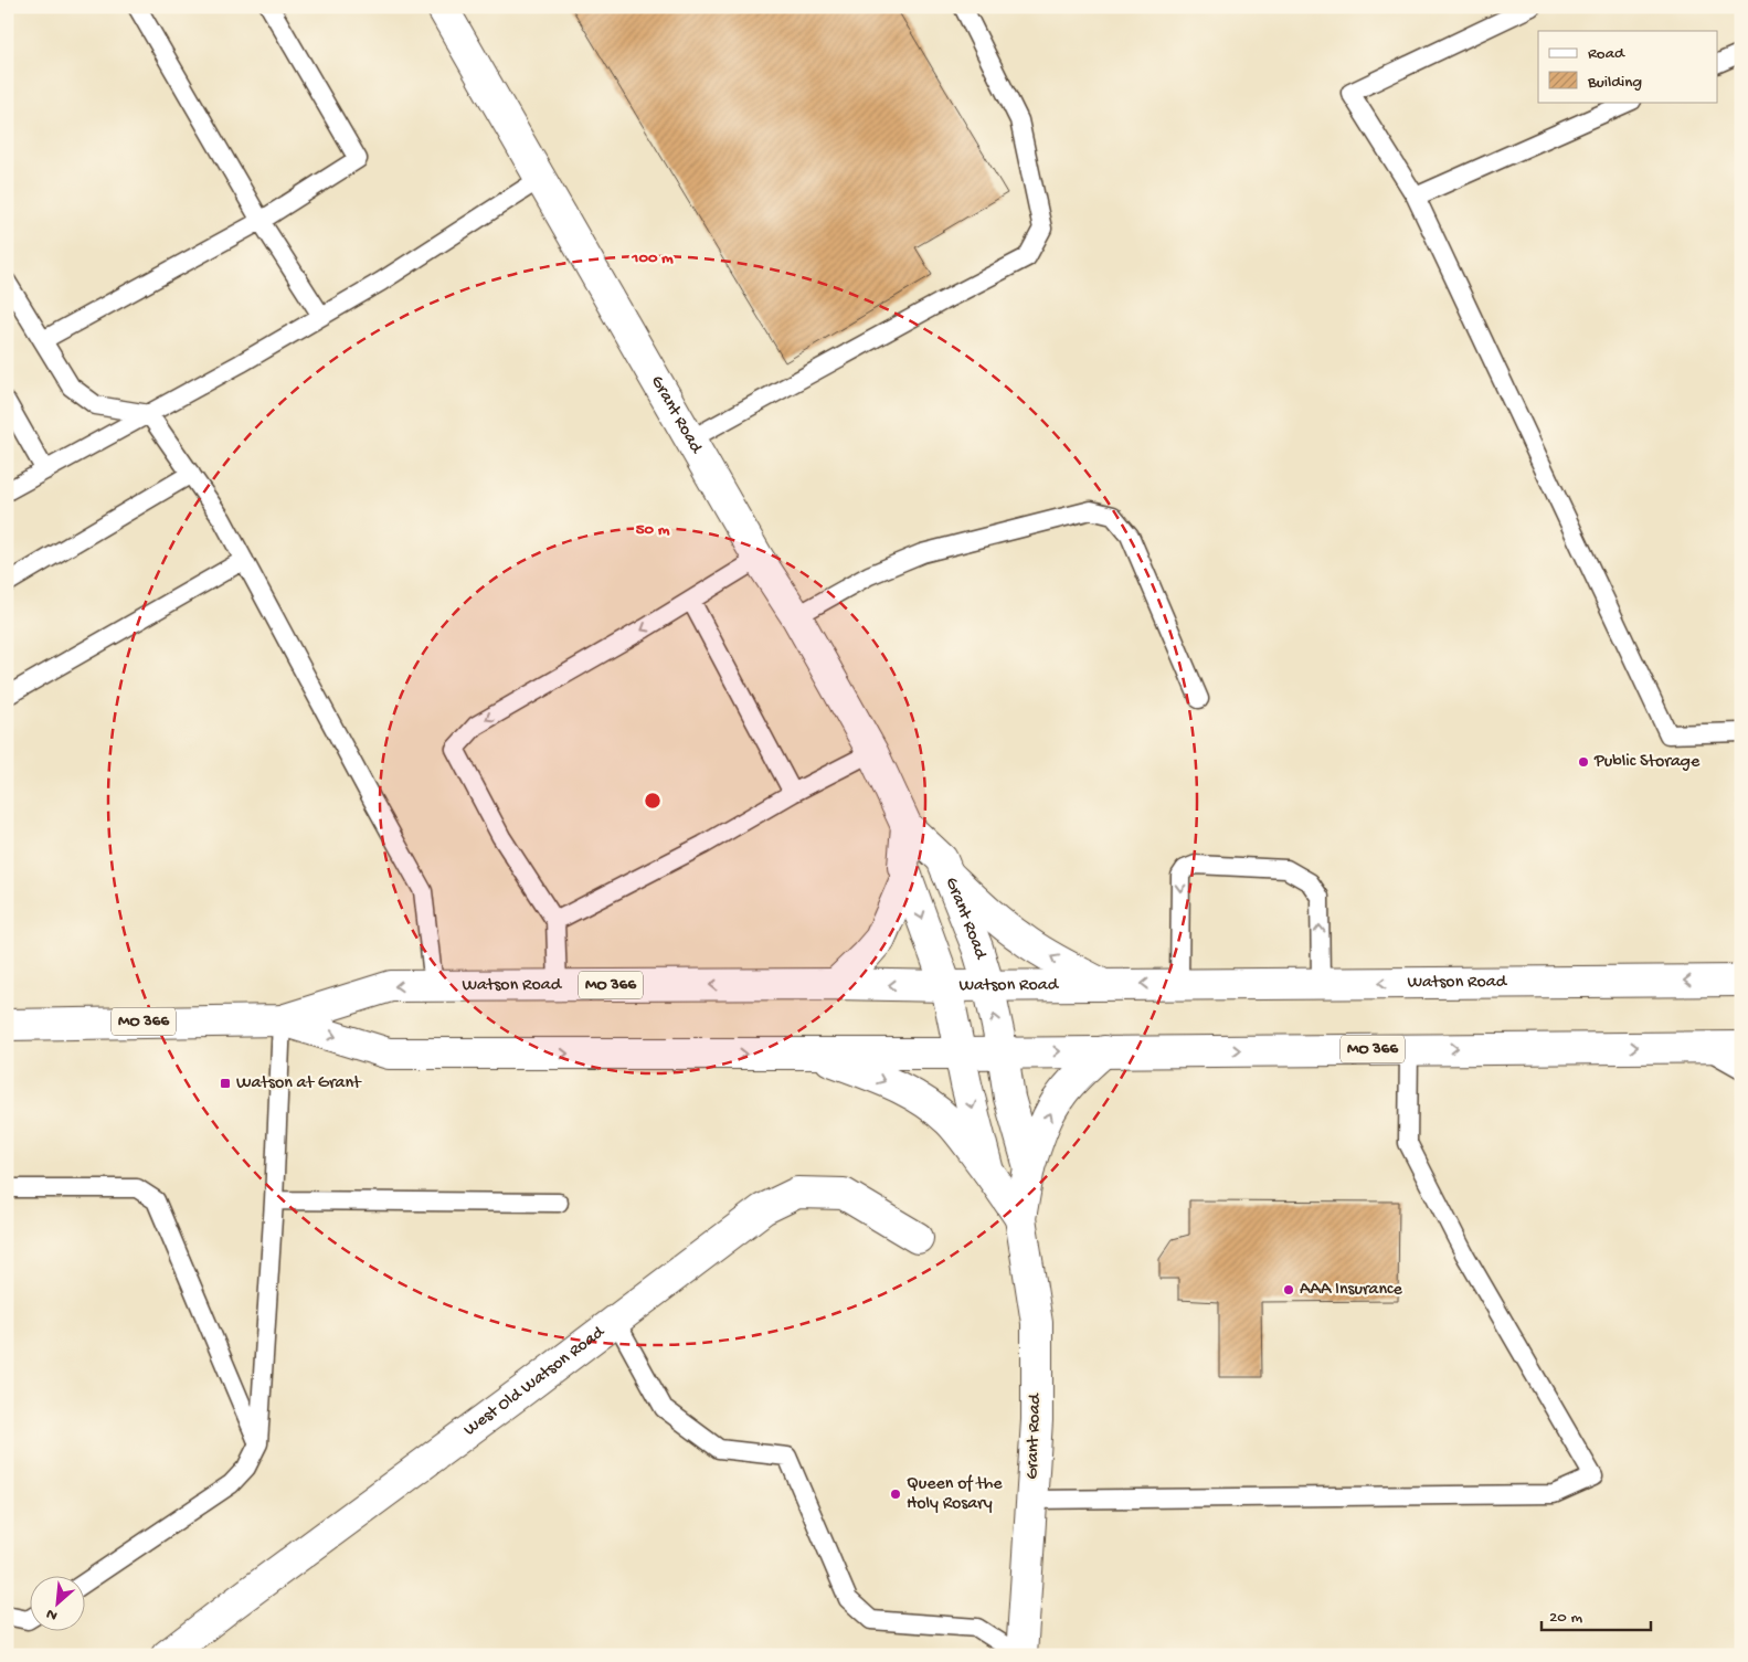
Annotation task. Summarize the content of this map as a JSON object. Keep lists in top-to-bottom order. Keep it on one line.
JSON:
{"streets":{"main road":["Grant Road","Watson Road","MO 366","West Old Watson Road"]},"crossings":[["Grant Road","Watson Road"]],"places":{"other":["Public Storage","AAA Insurance","Queen of the Holy Rosary"],"transit":["Watson at Grant"]},"legend":["Road","Building"],"scale_bar":"20 m","north":"bottom left","rings":["100 m","50 m"]}
